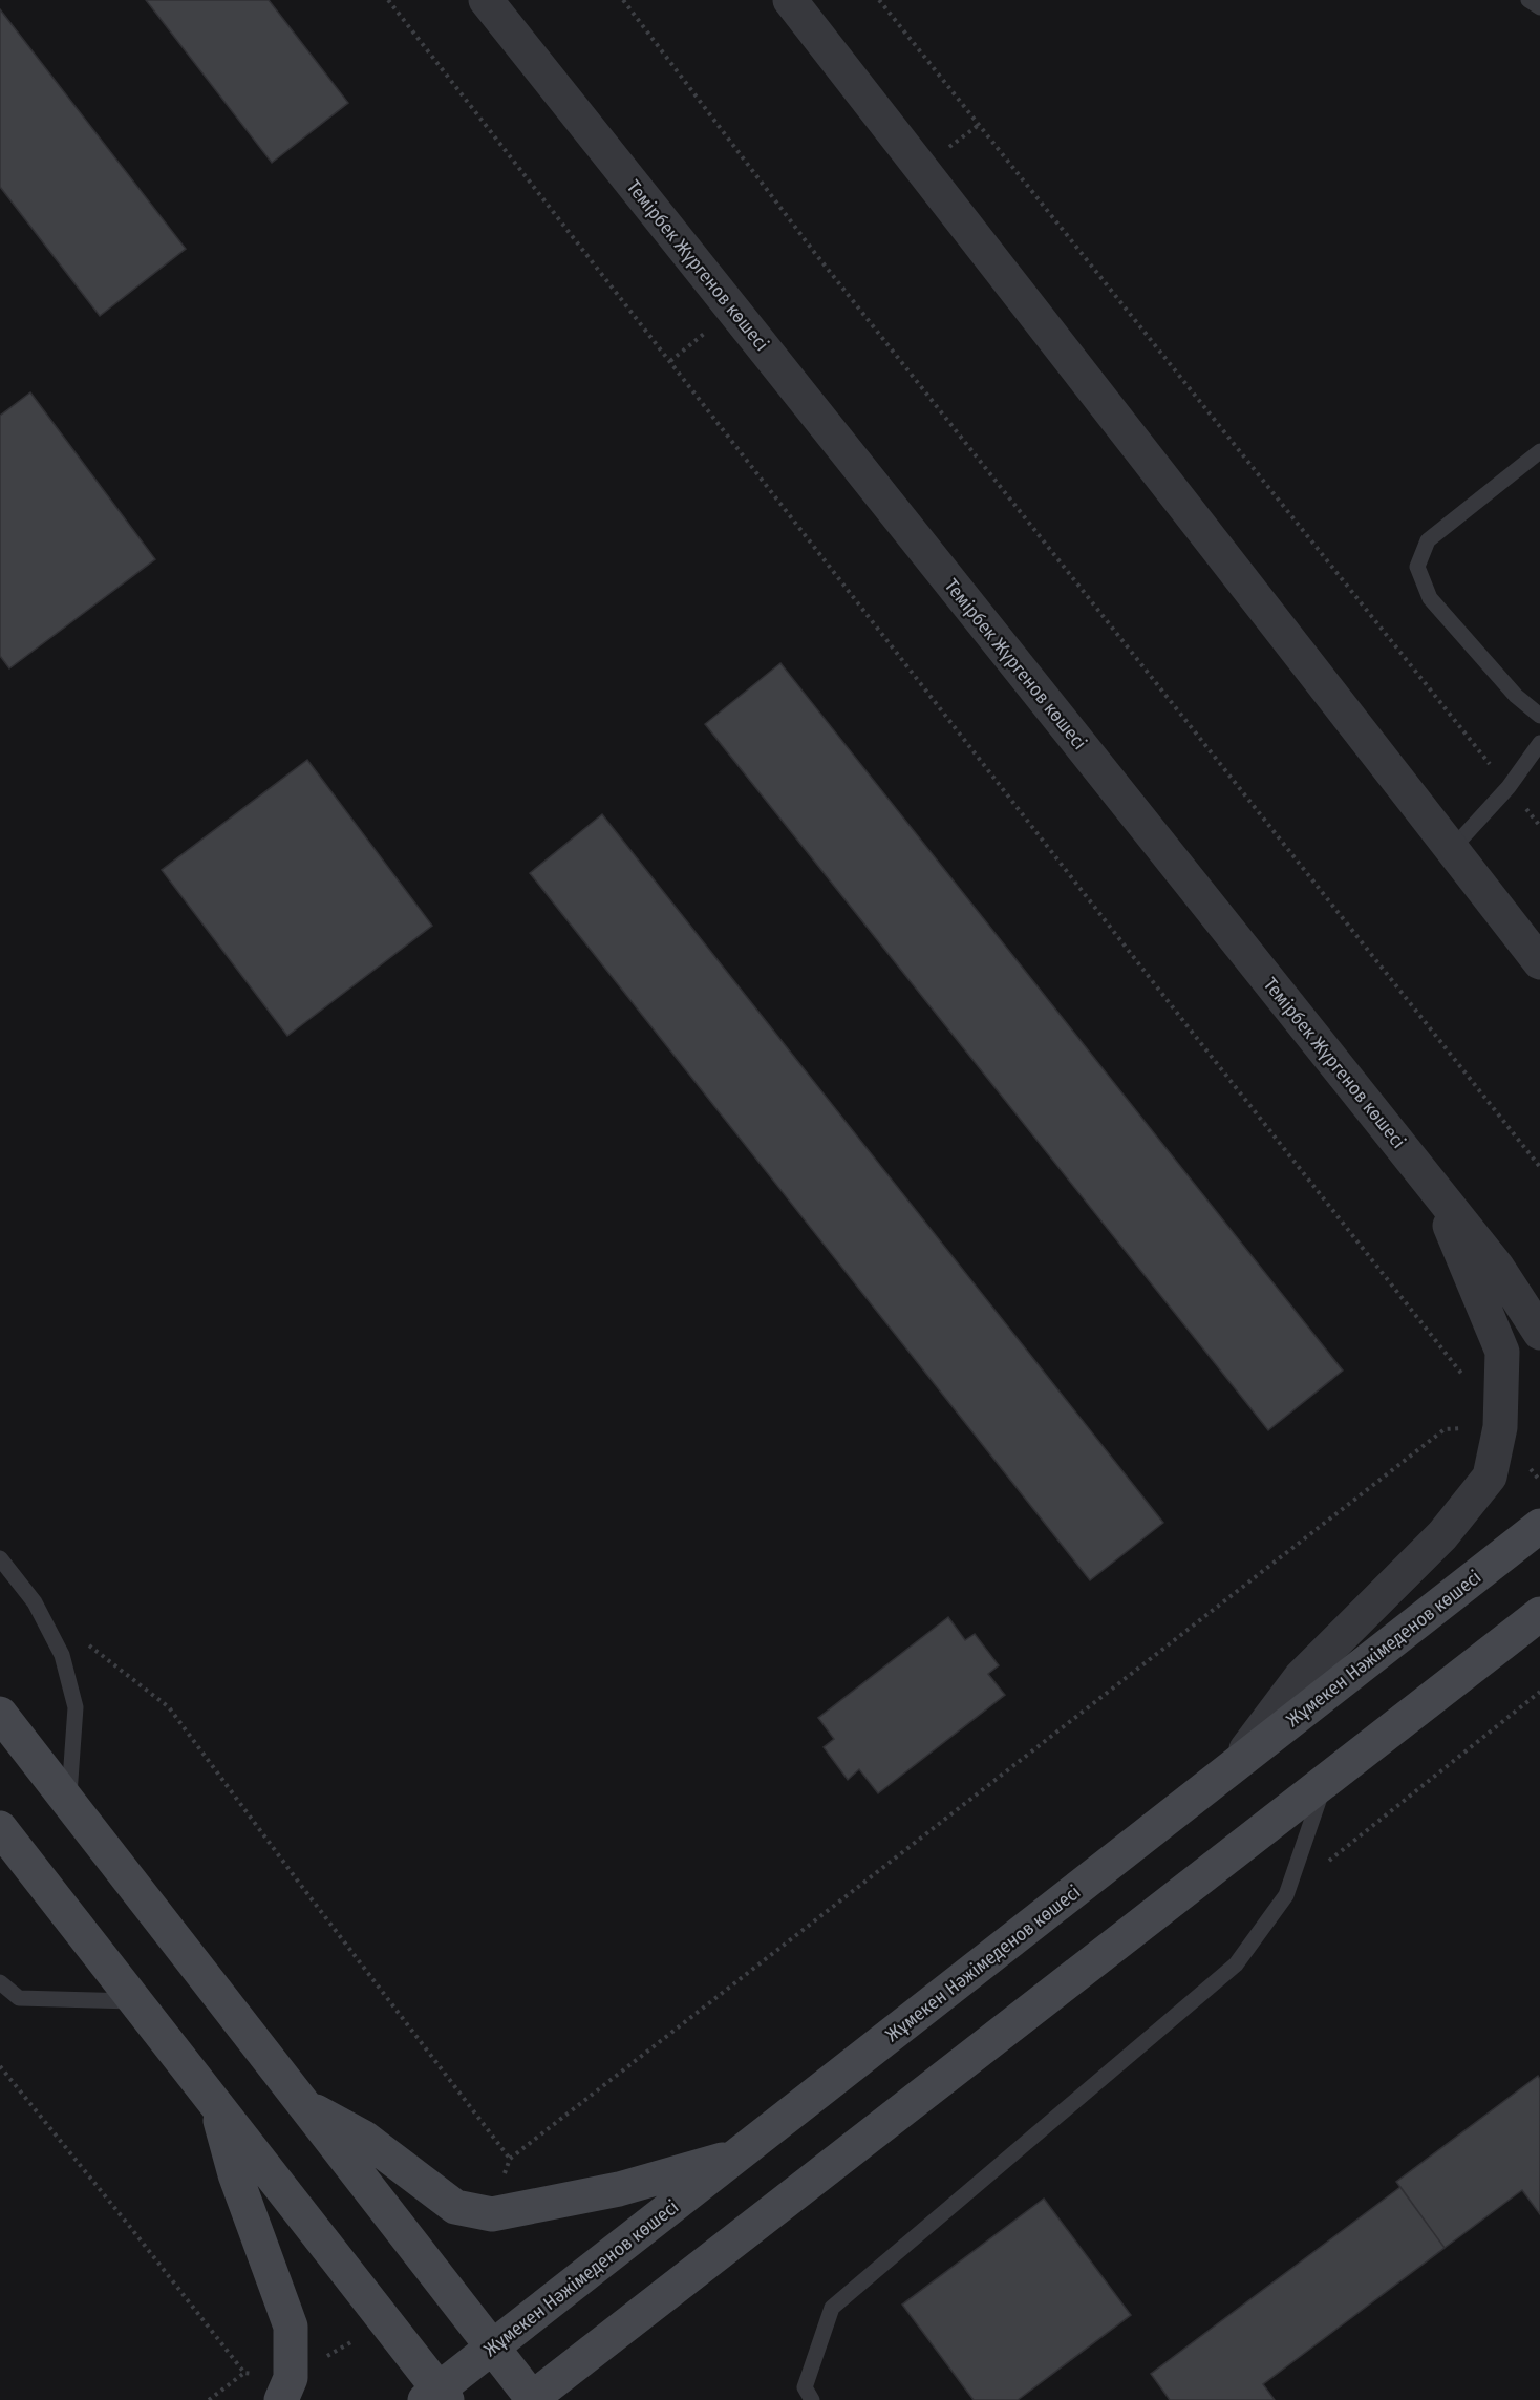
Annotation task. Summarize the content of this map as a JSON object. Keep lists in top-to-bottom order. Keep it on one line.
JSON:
{"streets":{"main road":["Жұмекен Нәжімеденов көшесі"],"street":["Темірбек Жүргенов көшесі"]}}
